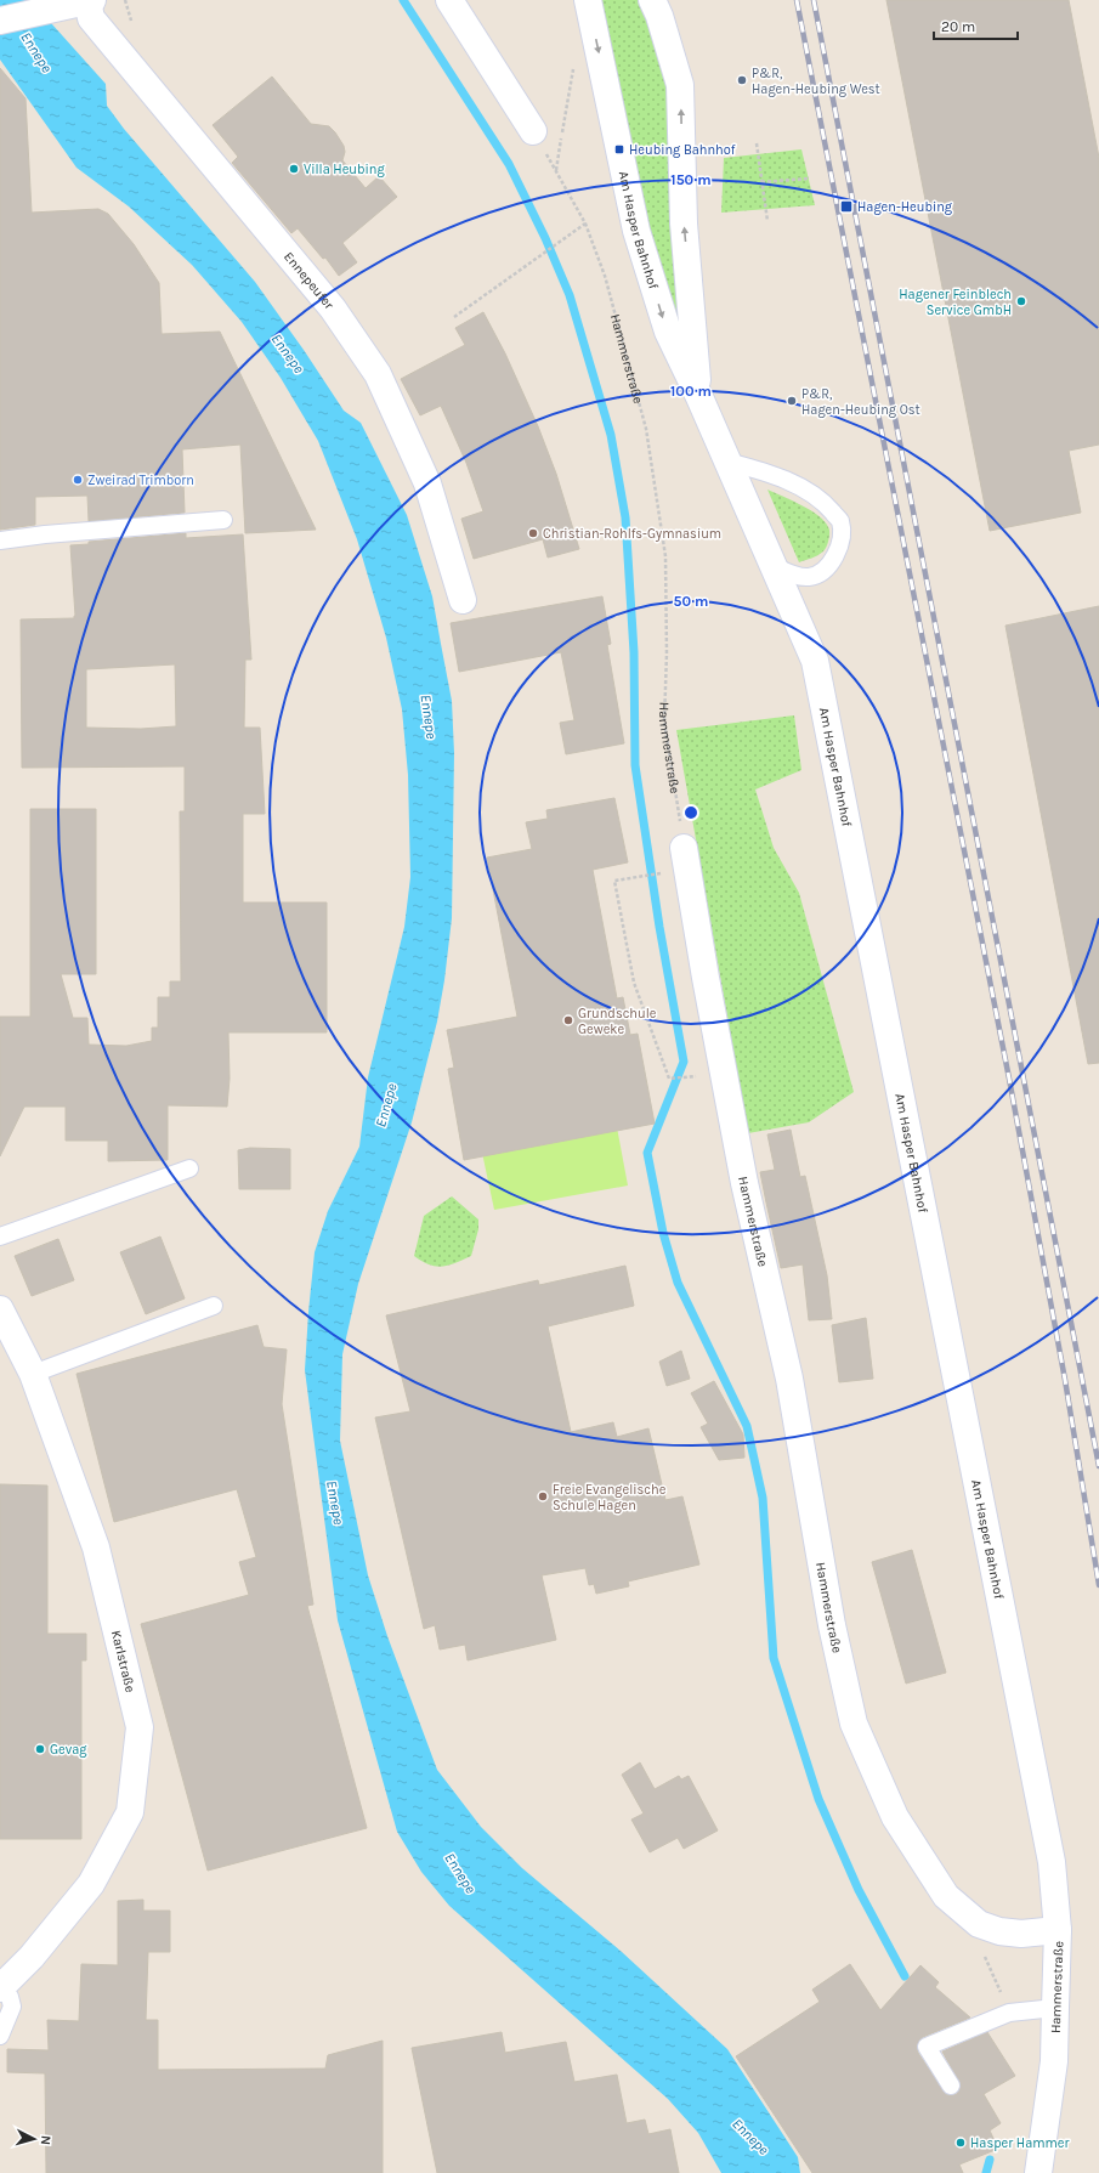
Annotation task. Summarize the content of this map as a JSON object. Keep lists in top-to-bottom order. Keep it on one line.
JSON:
{"streets":{"street":["Am Hasper Bahnhof","Ennepeufer","Hammerstraße","Karlstraße"]},"crossings":[["Am Hasper Bahnhof","Hammerstraße"]],"water":["Ennepe"],"places":{"other":["P&R, Hagen-Heubing West","Villa Heubing","Hagener Feinblech Service GmbH","P&R, Hagen-Heubing Ost","Zweirad Trimborn","Christian-Rohlfs-Gymnasium","Grundschule Geweke","Freie Evangelische Schule Hagen","Gevag","Hasper Hammer"],"transit":["Heubing Bahnhof","Hagen-Heubing"]},"scale_bar":"20 m","north":"right","rings":["150 m","100 m","50 m"]}
